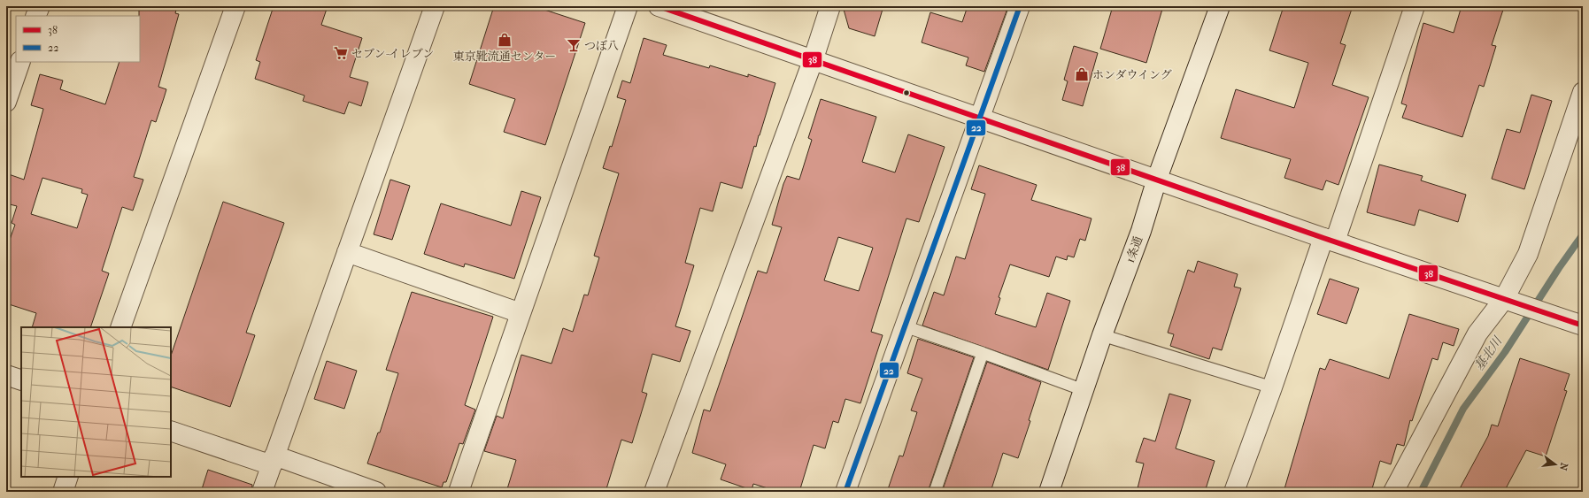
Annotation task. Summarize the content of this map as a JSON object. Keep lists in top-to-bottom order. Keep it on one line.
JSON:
{"streets":{"street":["1条通"]},"water":["基北川"],"places":{"shop":["東京靴流通センター","ホンダウイング"],"bar":["つぼ八"],"supermarket":["セブン-イレブン"]},"lines":["transit line 38","transit line 22"],"legend":["38","22"],"north":"right"}
